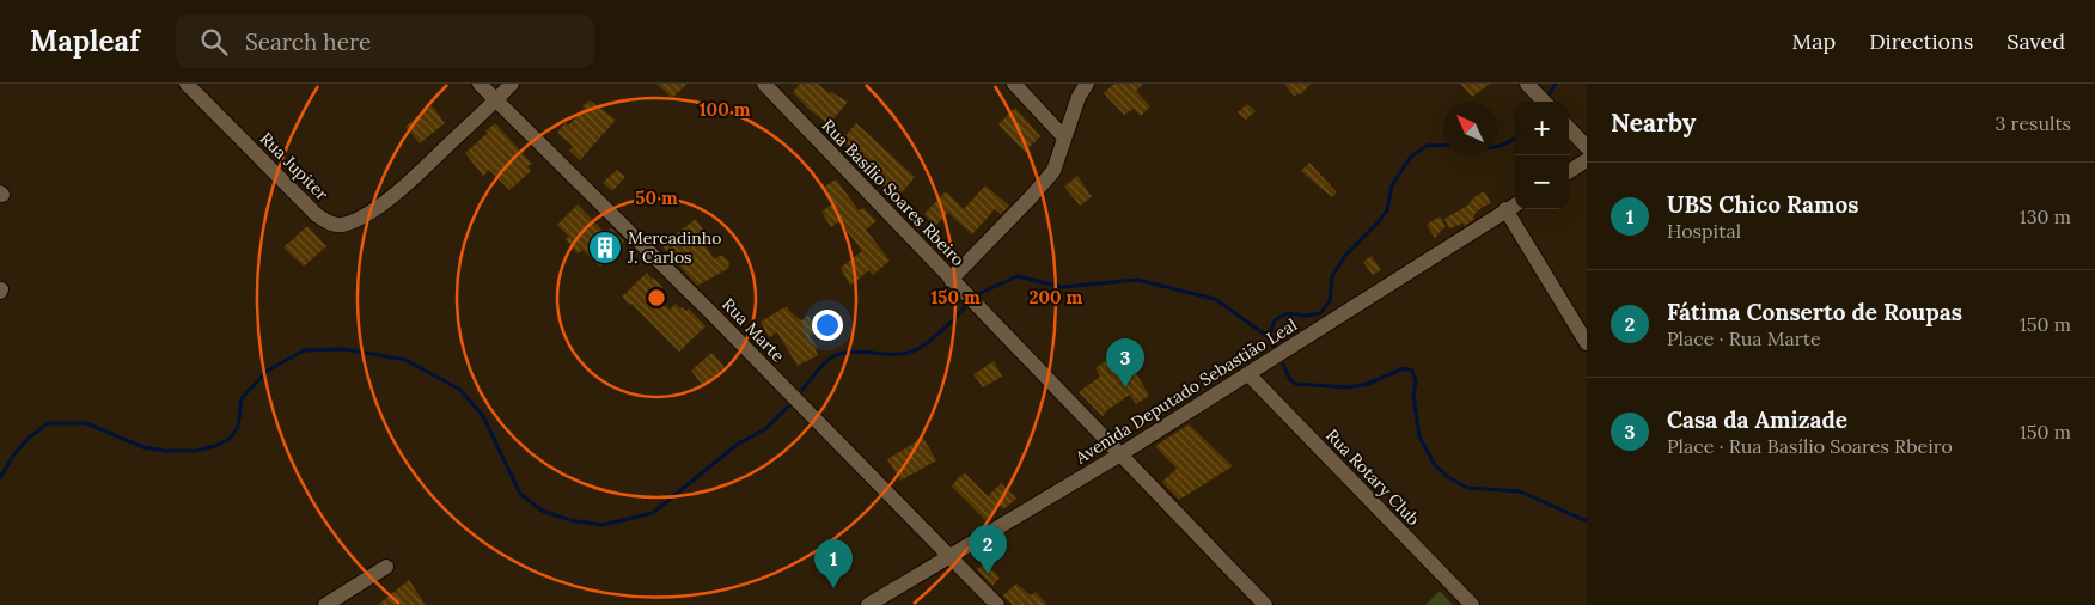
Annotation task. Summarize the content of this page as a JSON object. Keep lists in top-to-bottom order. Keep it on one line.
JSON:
{"streets":{"street":["Rua Jupiter","Rua Basílio Soares Rbeiro","Rua Marte","Avenida Deputado Sebastião Leal","Rua Rotary Club"]},"crossings":[["Rua Jupiter","Rua Marte"],["Rua Basílio Soares Rbeiro","Avenida Deputado Sebastião Leal"],["Rua Marte","Avenida Deputado Sebastião Leal"],["Avenida Deputado Sebastião Leal","Rua Rotary Club"]],"places":{"building":["Mercadinho J. Carlos"]},"north":"top left","page":{"header":"Mapleaf","search":"Search here","nav":["Map","Directions","Saved"],"heading":["Nearby","3 results"],"map_buttons":["+","−"],"list":[{"mark":"1","name":"UBS Chico Ramos","note":"Hospital","value":"130 m"},{"mark":"2","name":"Fátima Conserto de Roupas","note":"Place · Rua Marte","value":"150 m"},{"mark":"3","name":"Casa da Amizade","note":"Place · Rua Basílio Soares Rbeiro","value":"150 m"}],"pins":["3","2","1"]},"rings":["100 m","50 m","150 m","200 m"]}
